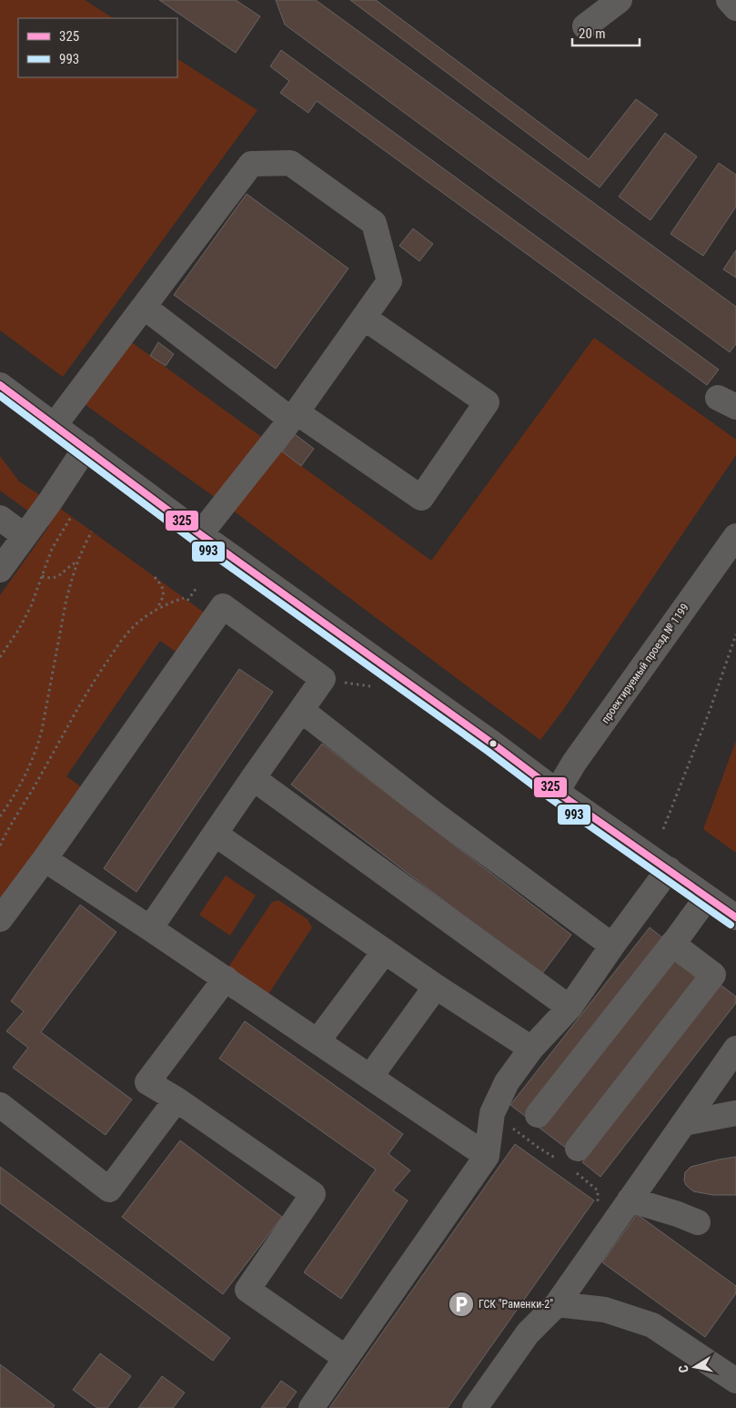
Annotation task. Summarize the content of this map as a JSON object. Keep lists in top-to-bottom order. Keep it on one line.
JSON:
{"streets":{"street":["проектируемый проезд № 1199"]},"places":{"parking":["ГСК \"Раменки-2\""]},"lines":["transit line 325","transit line 993"],"legend":["325","993"],"scale_bar":"20 m","north":"left"}
